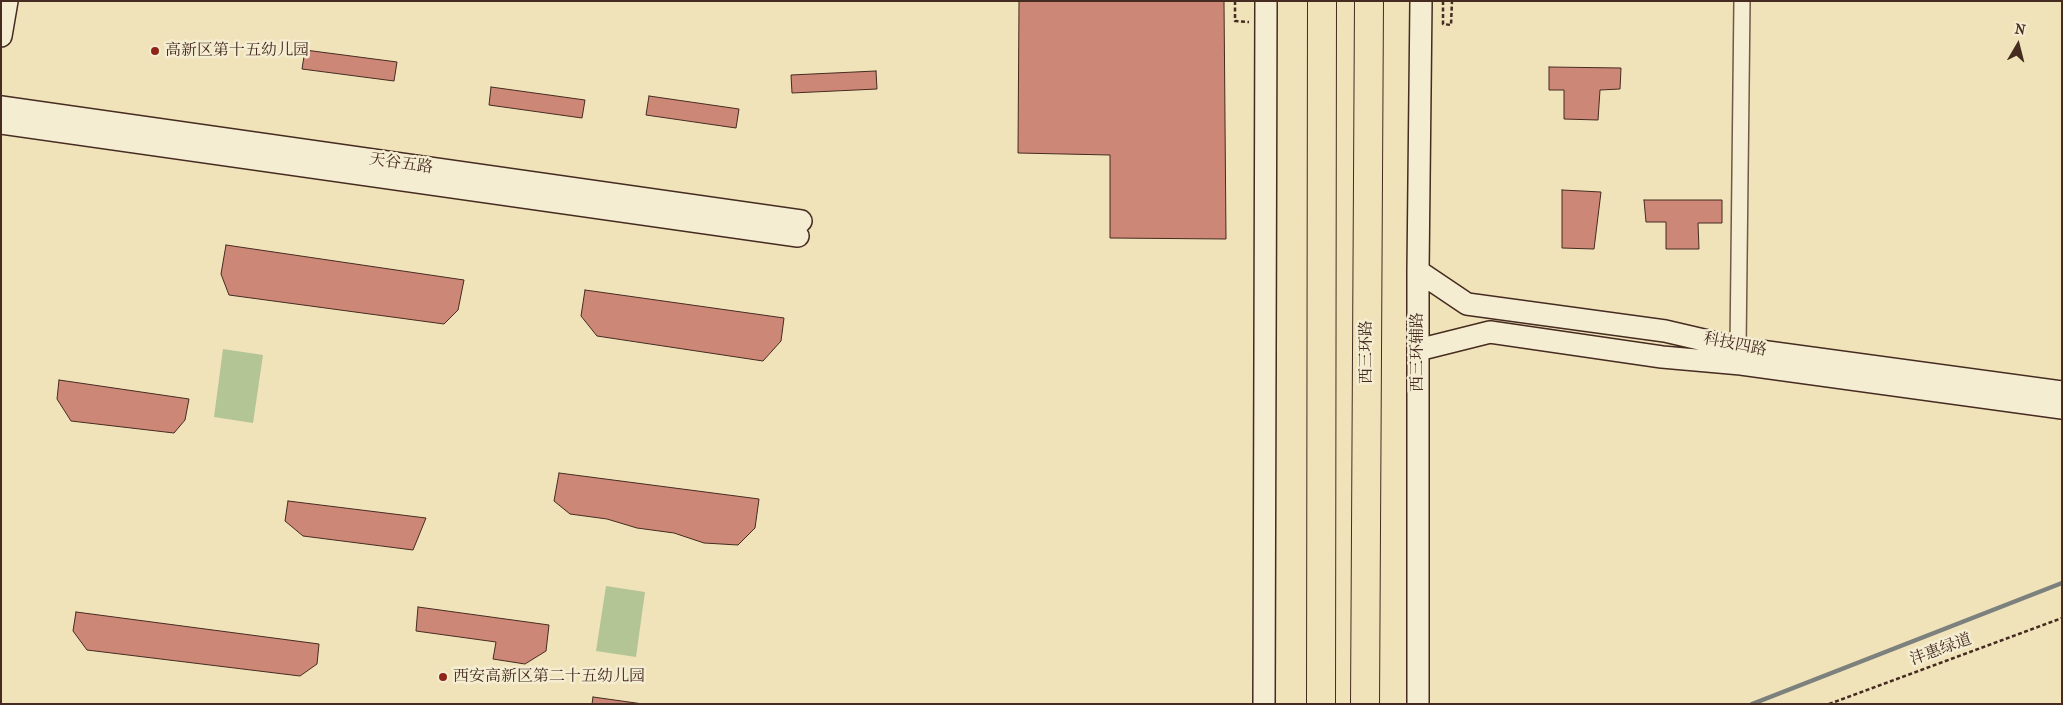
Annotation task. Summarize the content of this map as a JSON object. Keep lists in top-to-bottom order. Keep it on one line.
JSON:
{"streets":{"highway":["西三环路"],"street":["天谷五路","科技四路","西三环辅路"],"path":["沣惠绿道"]},"crossings":[["科技四路","西三环辅路"]],"places":["高新区第十五幼儿园","西安高新区第二十五幼儿园"],"north":"top"}
